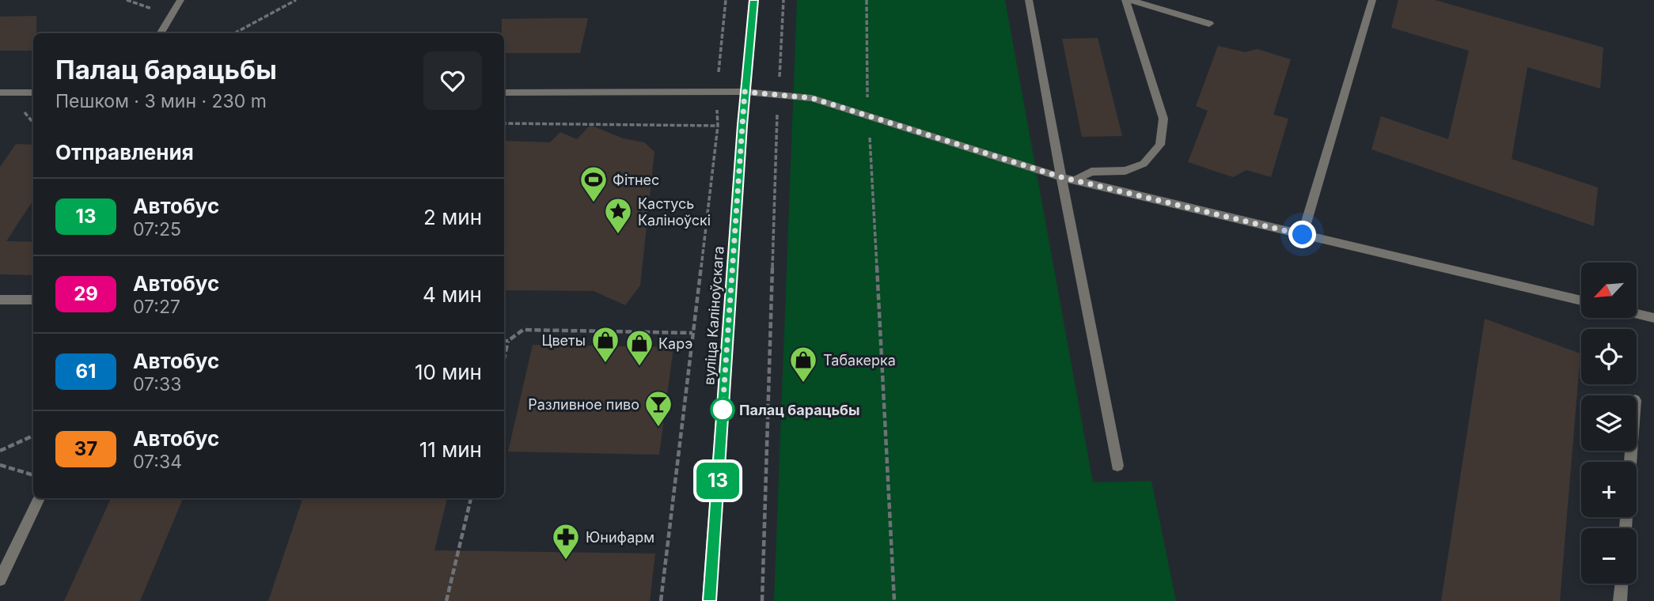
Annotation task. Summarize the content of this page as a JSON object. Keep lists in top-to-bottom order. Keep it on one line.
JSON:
{"streets":{"main road":["вуліца Каліноўскага"]},"places":{"sports":["Фітнес"],"place":["Кастусь Каліноўскі"],"shop":["Цветы","Карэ","Табакерка"],"other":["Палац барацьбы"],"bar":["Разливное пиво"],"pharmacy":["Юнифарм"]},"lines":["bus line 13"],"north":"bottom left","page":{"on_map":"13","heading":[["Палац барацьбы","Пешком · 3 мин · 230 m"],"Отправления"],"list":[{"mark":"13","name":"Автобус","note":"07:25","value":"2 мин"},{"mark":"29","name":"Автобус","note":"07:27","value":"4 мин"},{"mark":"61","name":"Автобус","note":"07:33","value":"10 мин"},{"mark":"37","name":"Автобус","note":"07:34","value":"11 мин"}],"map_buttons":["+","−"]}}
